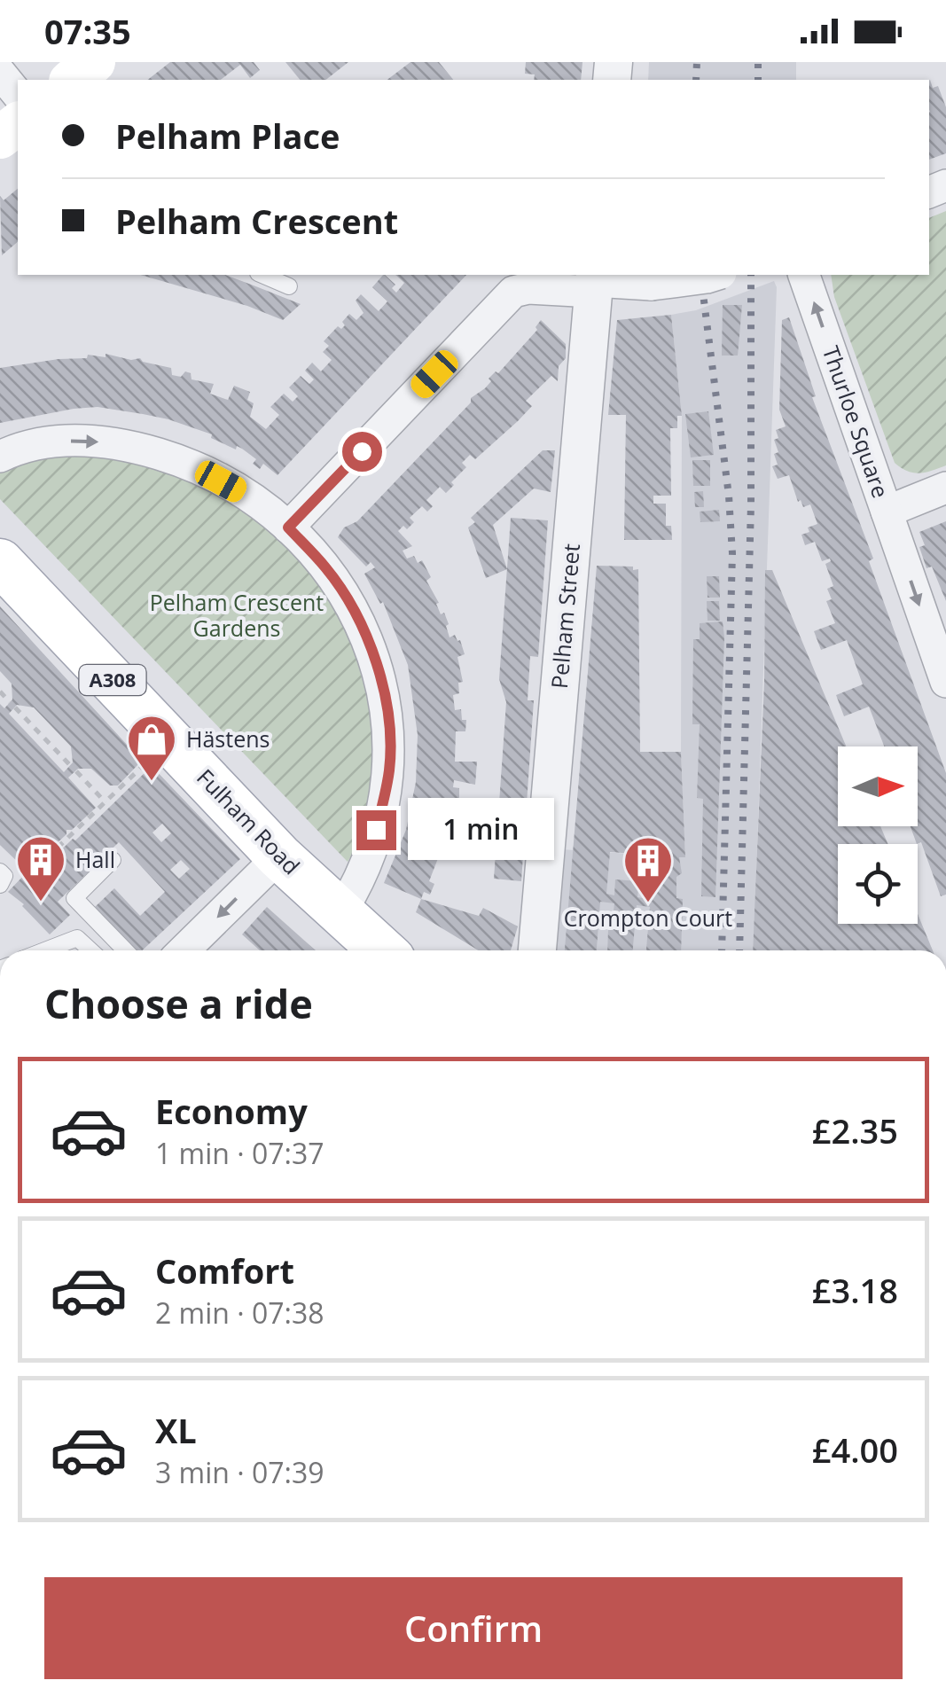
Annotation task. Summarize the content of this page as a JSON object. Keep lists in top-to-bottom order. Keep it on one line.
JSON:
{"streets":{"main road":["A308","Fulham Road"],"street":["Thurloe Square","Pelham Street"]},"one_way":["Thurloe Square"],"parks":["Pelham Crescent Gardens"],"places":{"shop":["Hästens"],"building":["Hall","Crompton Court"]},"north":"right","page":{"status":"07:35","banner":["Pelham Place","Pelham Crescent"],"bubble":"1 min","heading":"Choose a ride","list":[{"name":"Economy","note":"1 min · 07:37","value":"£2.35"},{"name":"Comfort","note":"2 min · 07:38","value":"£3.18"},{"name":"XL","note":"3 min · 07:39","value":"£4.00"}],"buttons":"Confirm"}}
